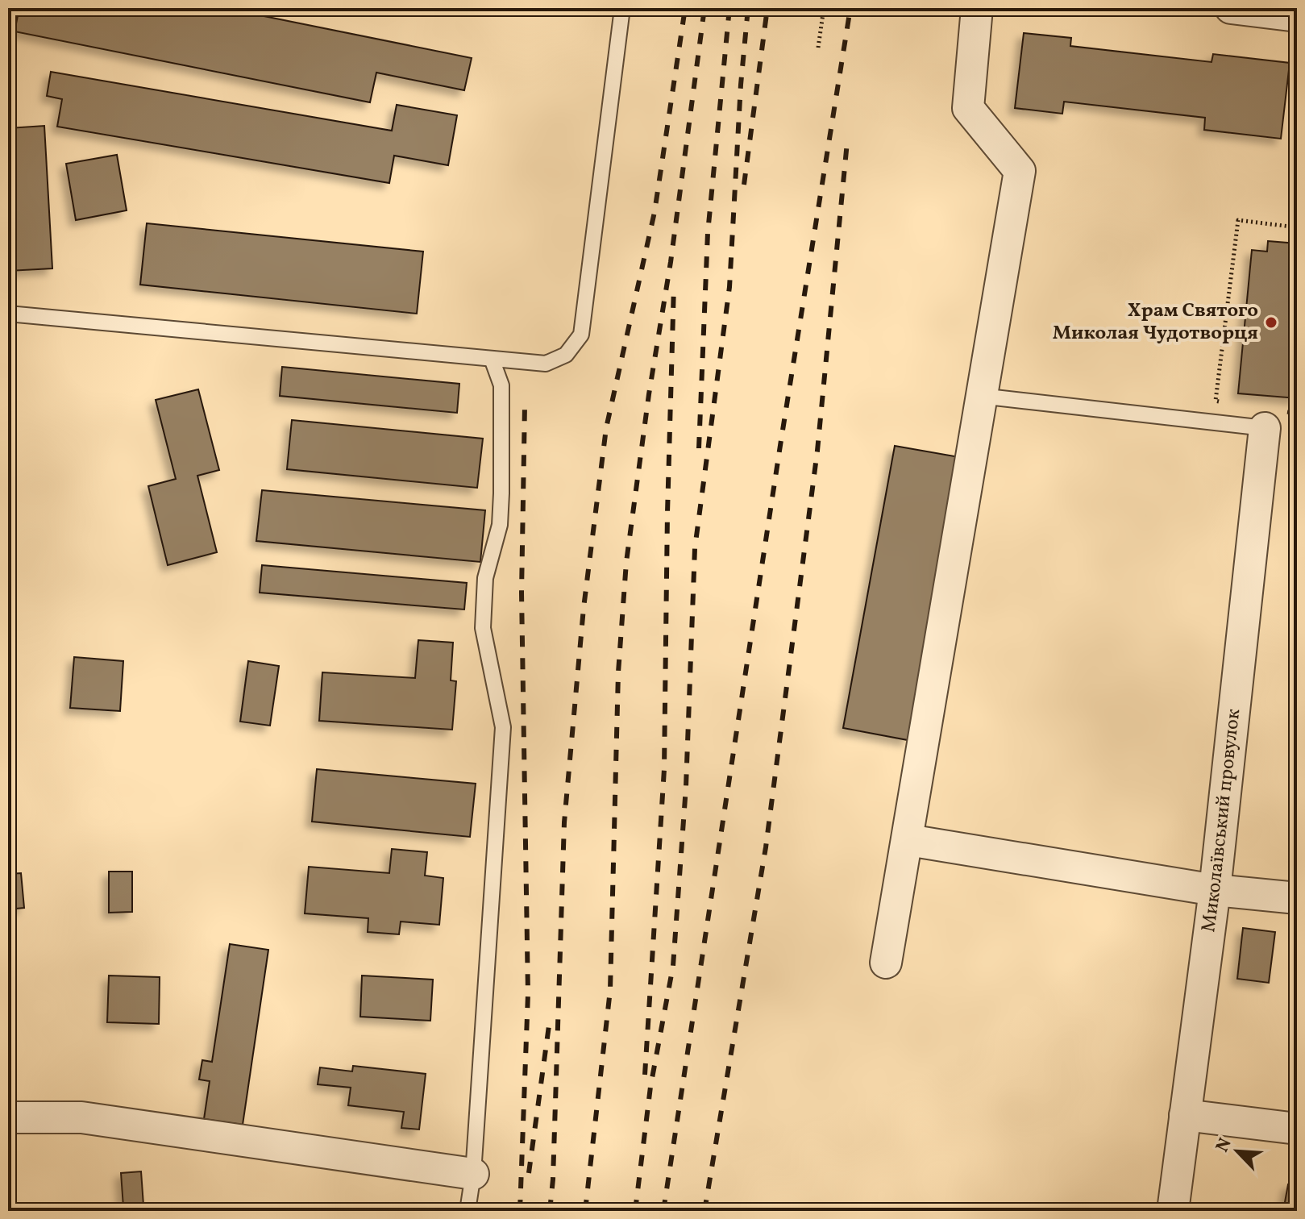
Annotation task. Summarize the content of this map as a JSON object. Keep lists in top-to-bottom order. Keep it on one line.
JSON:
{"streets":{"street":["Миколаївський провулок"]},"places":["Храм Святого Миколая Чудотворця"],"north":"top left"}
